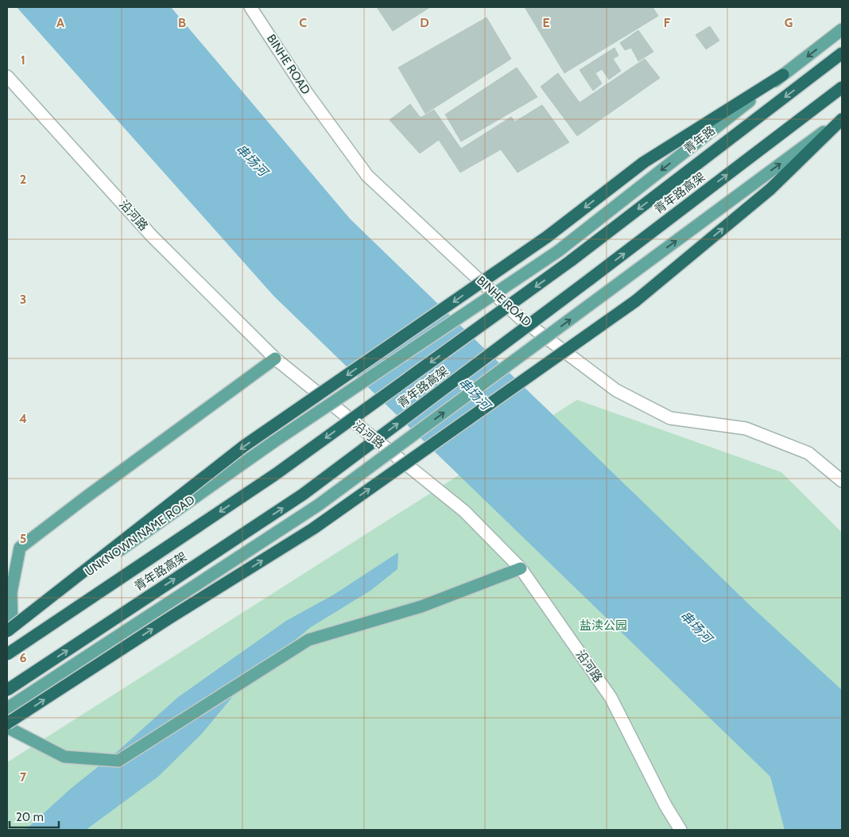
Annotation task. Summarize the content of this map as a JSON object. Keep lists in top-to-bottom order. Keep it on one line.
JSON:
{"streets":{"highway":["青年路高架"],"main road":["青年路","UNKNOWN NAME ROAD"],"street":["BINHE ROAD","沿河路"]},"crossings":[["青年路","UNKNOWN NAME ROAD"]],"water":["串场河"],"parks":["盐渎公园"],"scale_bar":"20 m","grid":{"columns":["A","B","C","D","E","F","G"],"rows":["1","2","3","4","5","6","7"]}}
